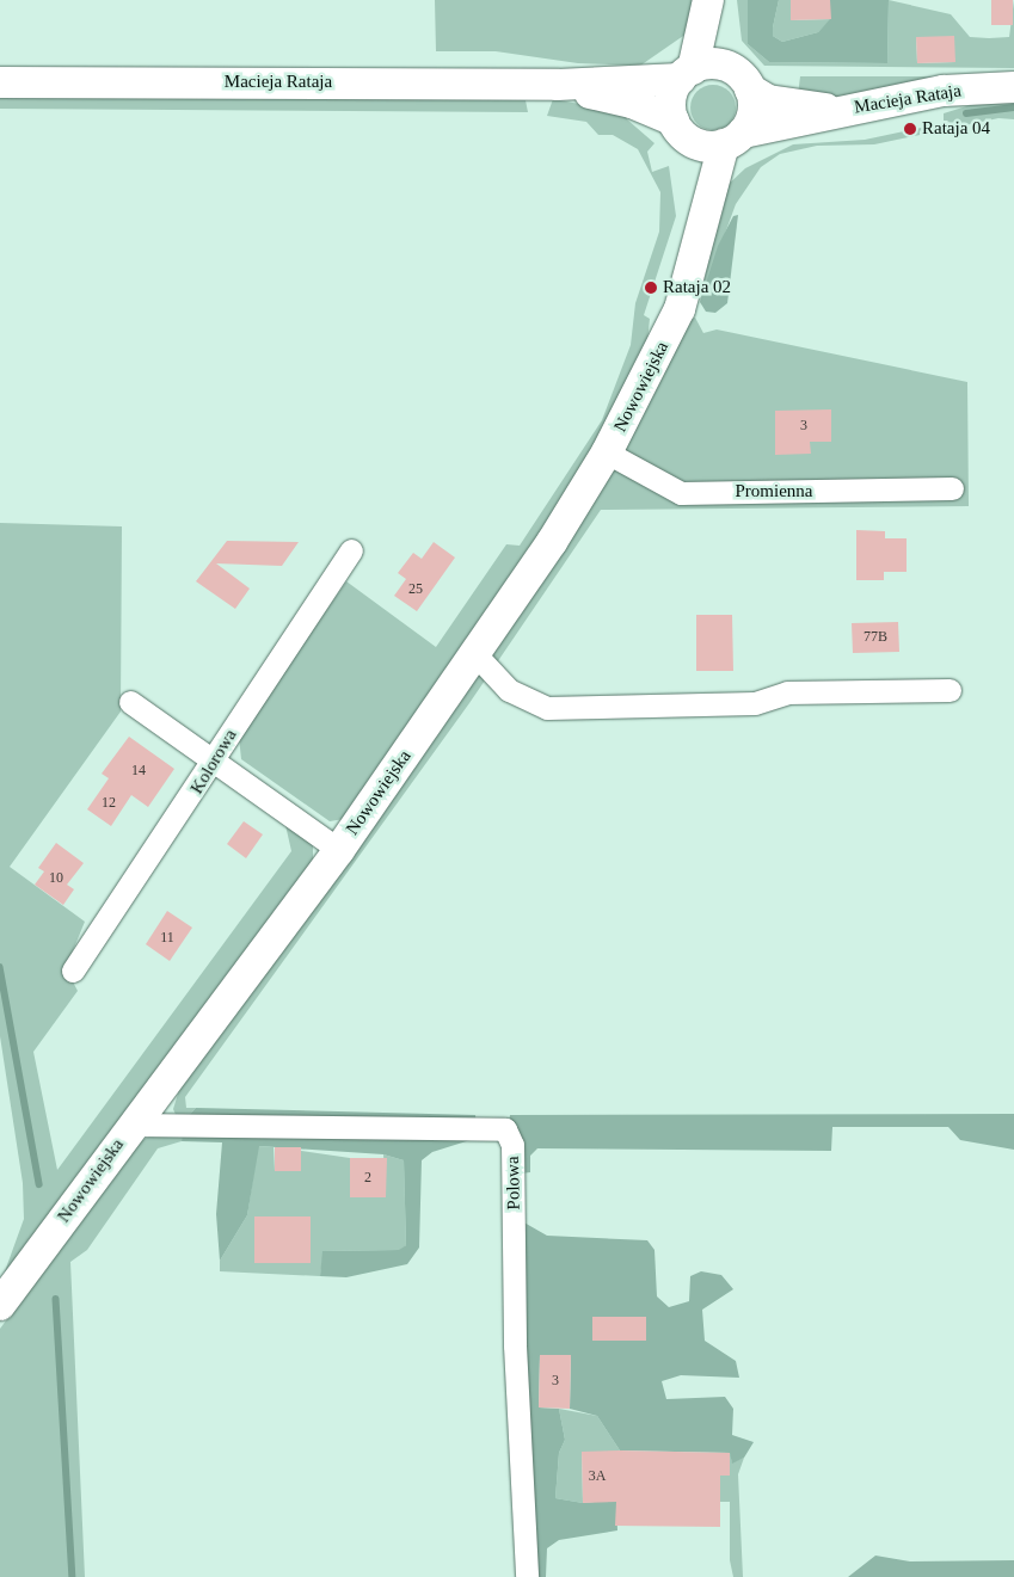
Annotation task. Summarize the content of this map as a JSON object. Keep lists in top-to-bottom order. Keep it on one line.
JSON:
{"streets":{"street":["Macieja Rataja","Nowowiejska","Promienna","Kolorowa","Polowa"]},"crossings":[["Macieja Rataja","Nowowiejska"],["Nowowiejska","Promienna"],["Nowowiejska","Polowa"]],"places":["Rataja 04","Rataja 02"],"house_numbers":["3","25","77B","14","12","10","11","2","3","3A"]}
